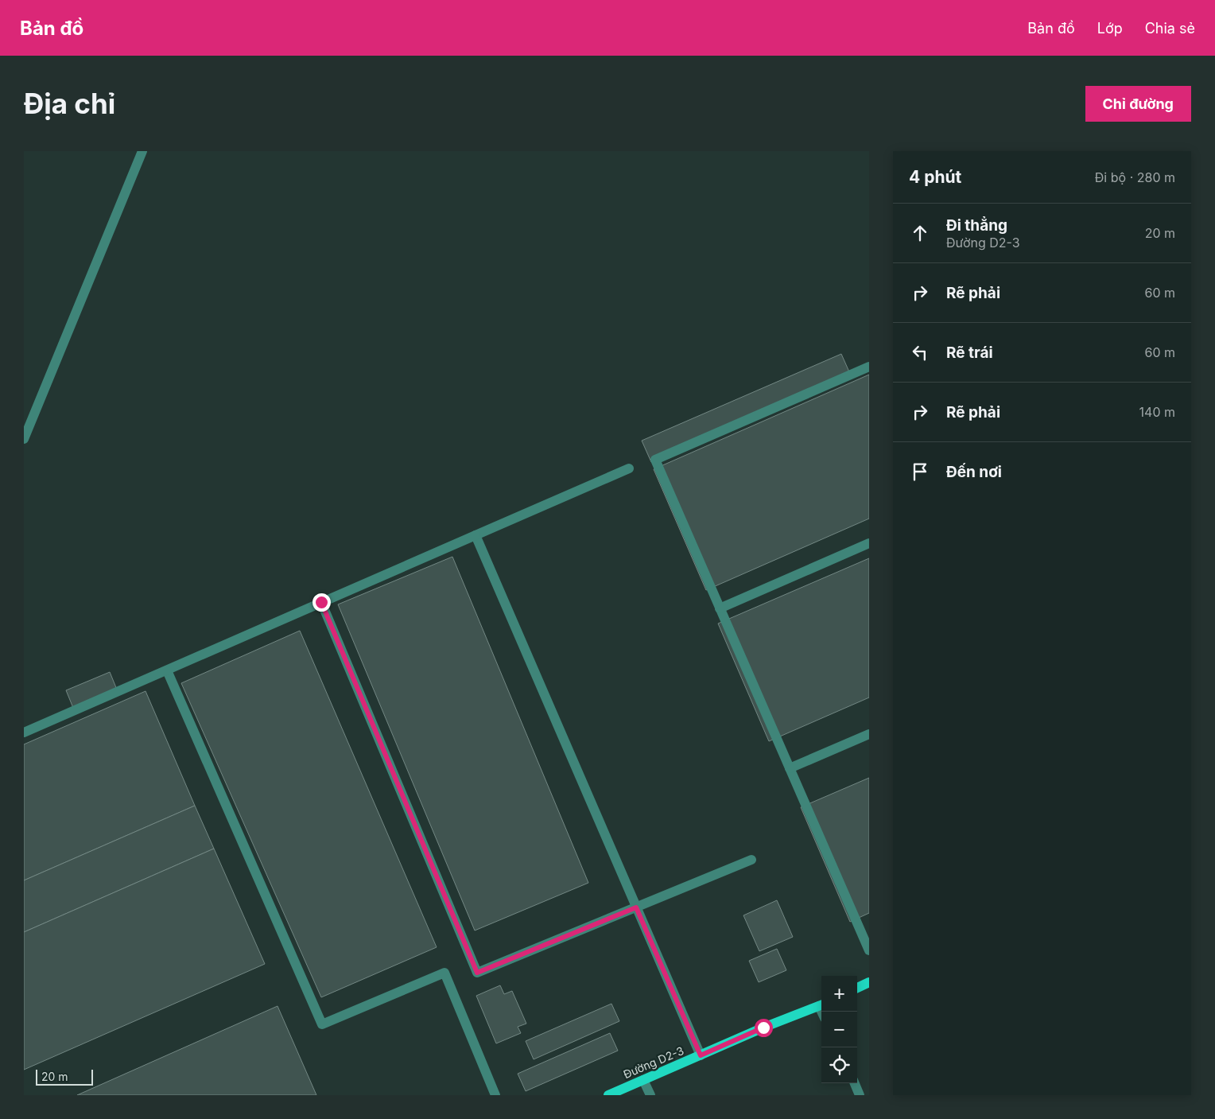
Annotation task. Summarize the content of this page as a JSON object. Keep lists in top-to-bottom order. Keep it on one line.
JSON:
{"streets":{"main road":["Đường D2-3"]},"scale_bar":"20 m","page":{"header":"Bản đồ","nav":["Bản đồ","Lớp","Chia sẻ"],"buttons":"Chỉ đường","title":"Địa chỉ","heading":["4 phút","Đi bộ · 280 m"],"list":[["Đi thẳng","Đường D2-3","20 m"],["Rẽ phải","60 m"],["Rẽ trái","60 m"],["Rẽ phải","140 m"],"Đến nơi"],"map_buttons":["+","−"],"scale":"20 m"}}
